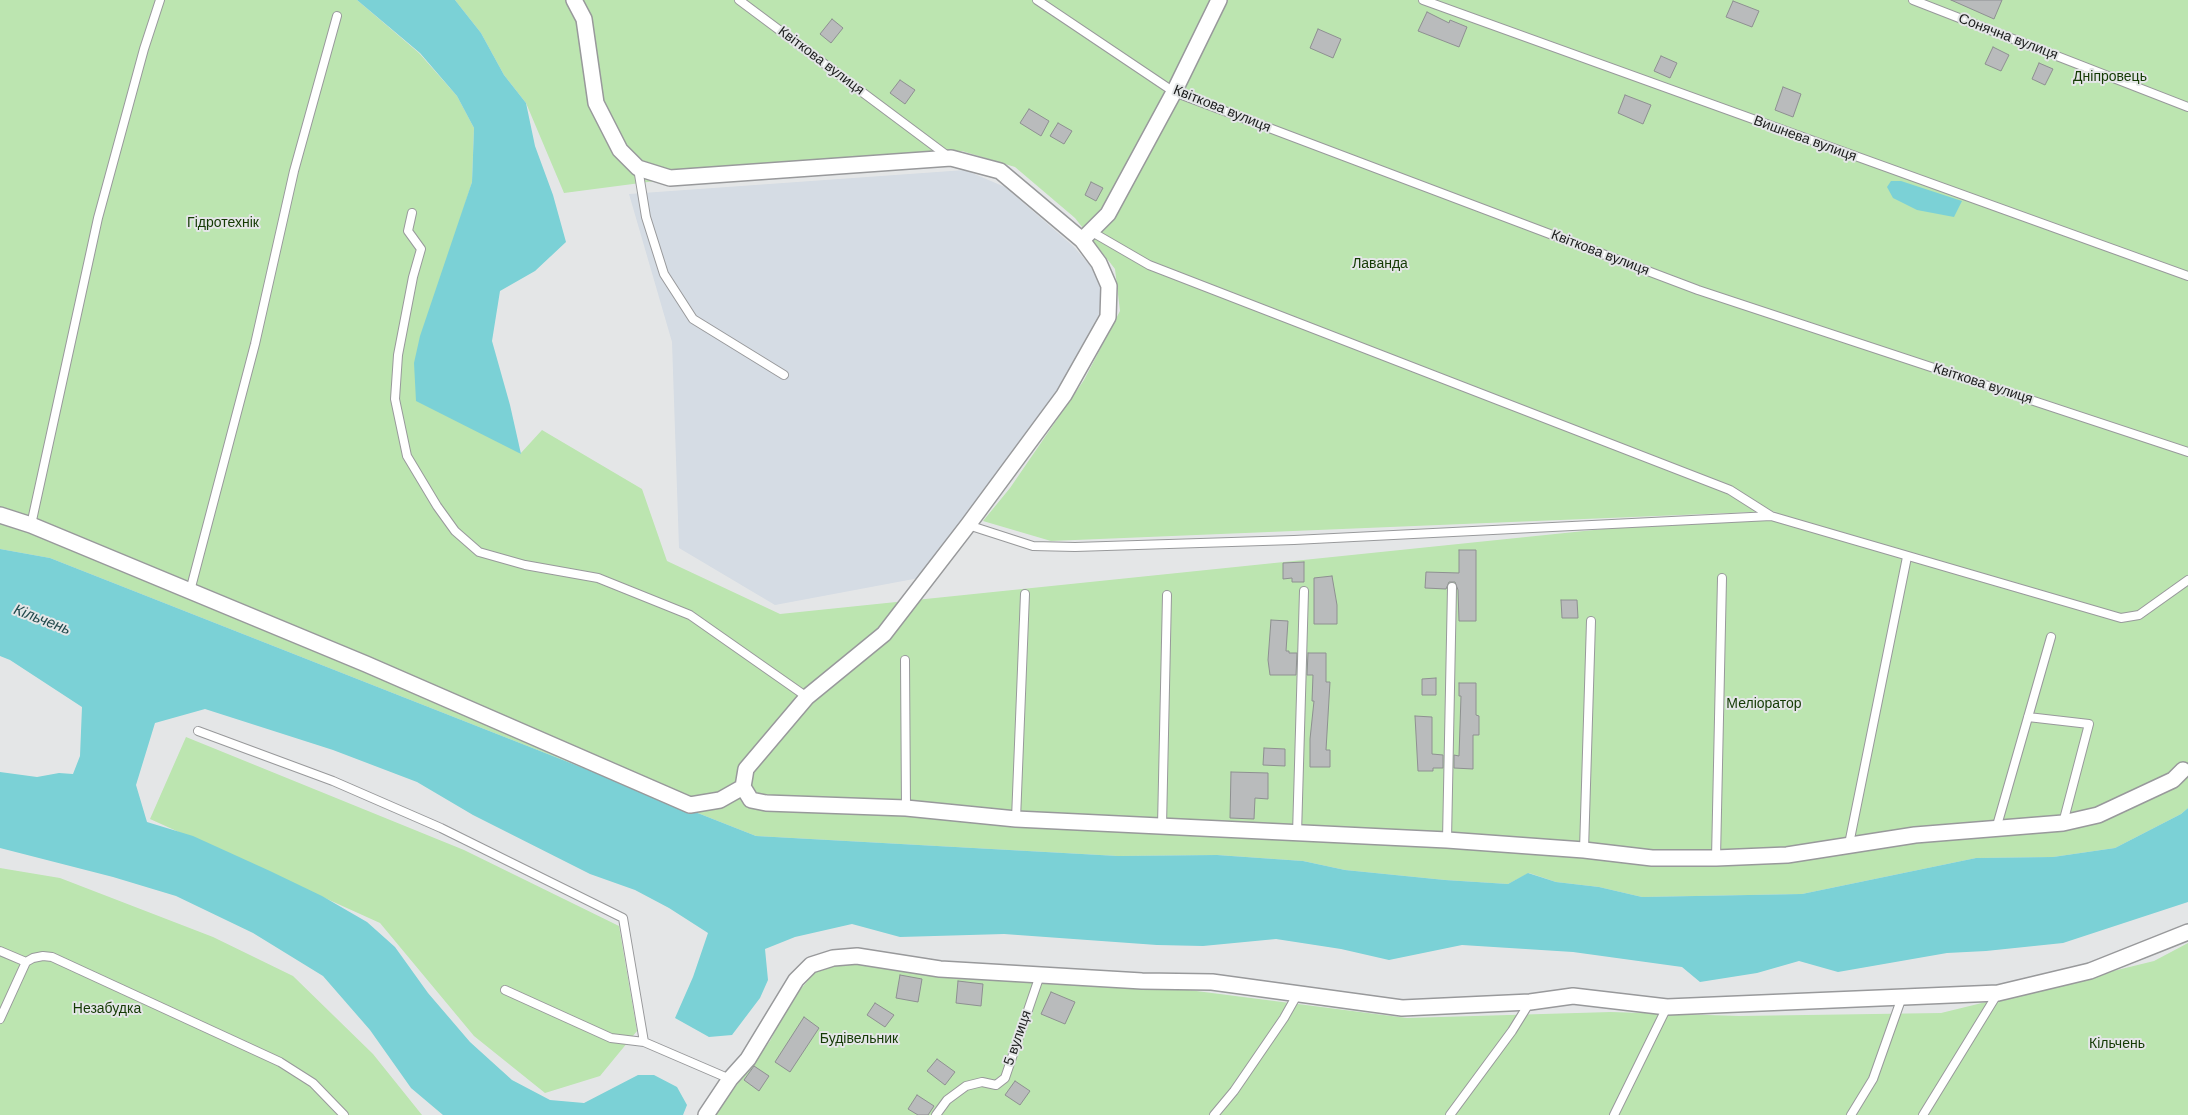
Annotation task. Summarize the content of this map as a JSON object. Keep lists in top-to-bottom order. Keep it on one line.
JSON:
{"streets":{"lane":["Сонячна вулиця","Квіткова вулиця","Вишнева вулиця","5 вулиця"]},"water":["Кільчень"],"parks":["Дніпровець","Гідротехнік","Лаванда","Меліоратор","Незабудка","Будівельник","Кільчень"]}
